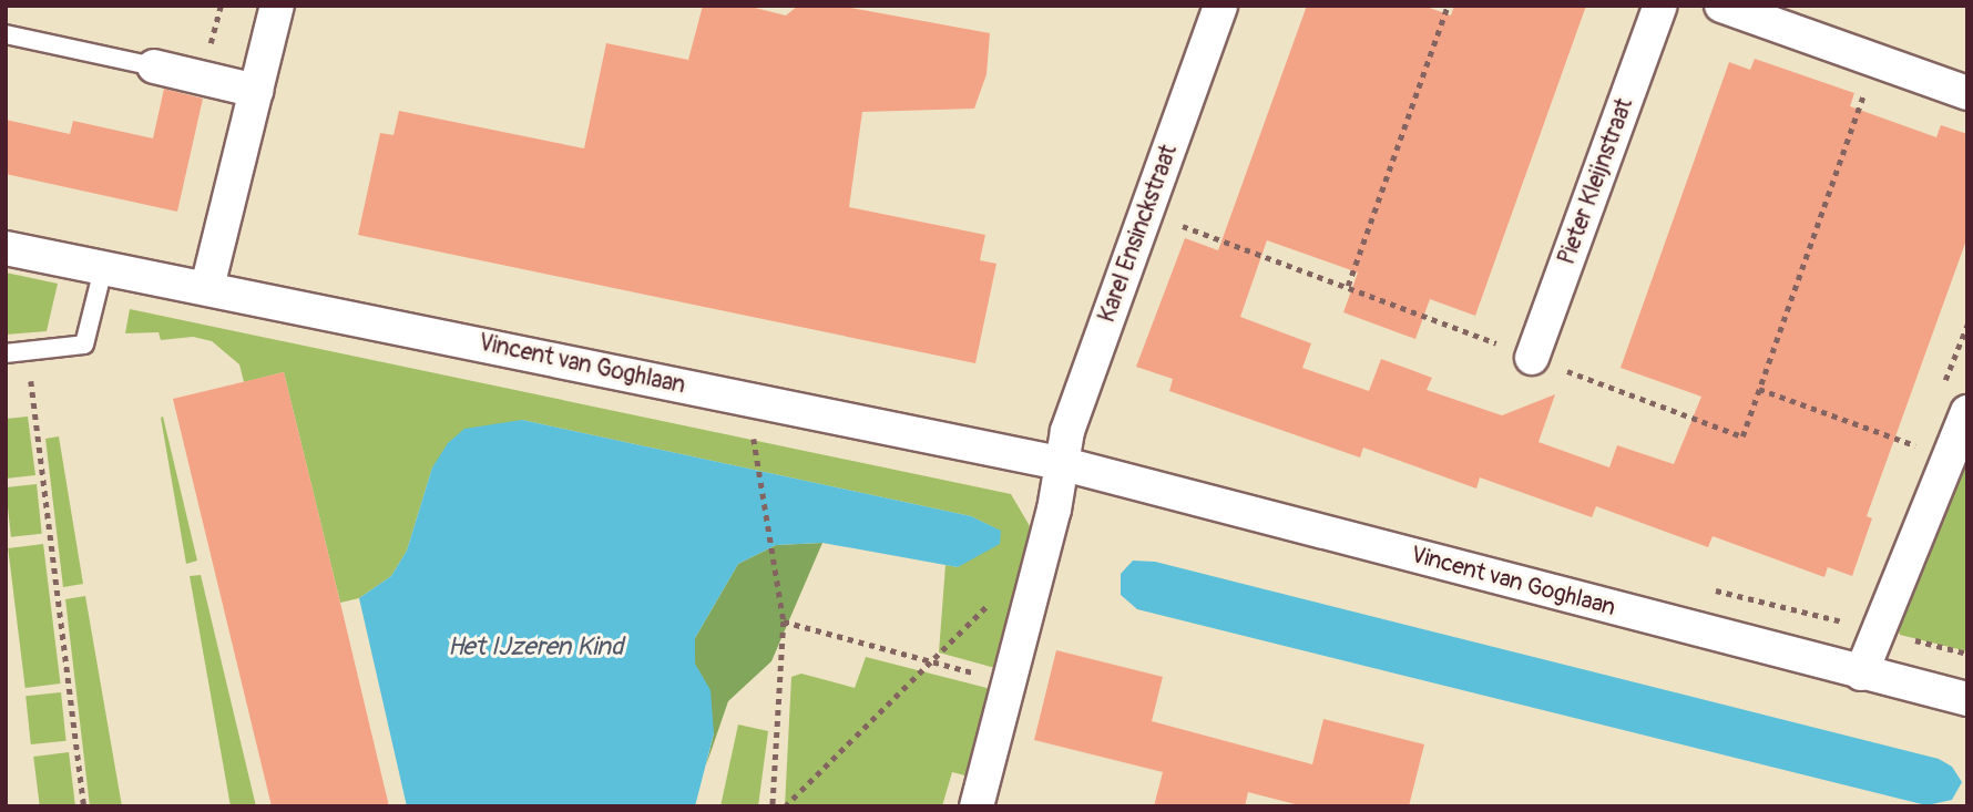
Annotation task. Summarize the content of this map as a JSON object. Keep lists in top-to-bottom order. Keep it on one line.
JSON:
{"streets":{"street":["Pieter Kleijnstraat","Karel Ensinckstraat","Vincent van Goghlaan"]},"crossings":[["Karel Ensinckstraat","Vincent van Goghlaan"]],"water":["Het IJzeren Kind"]}
